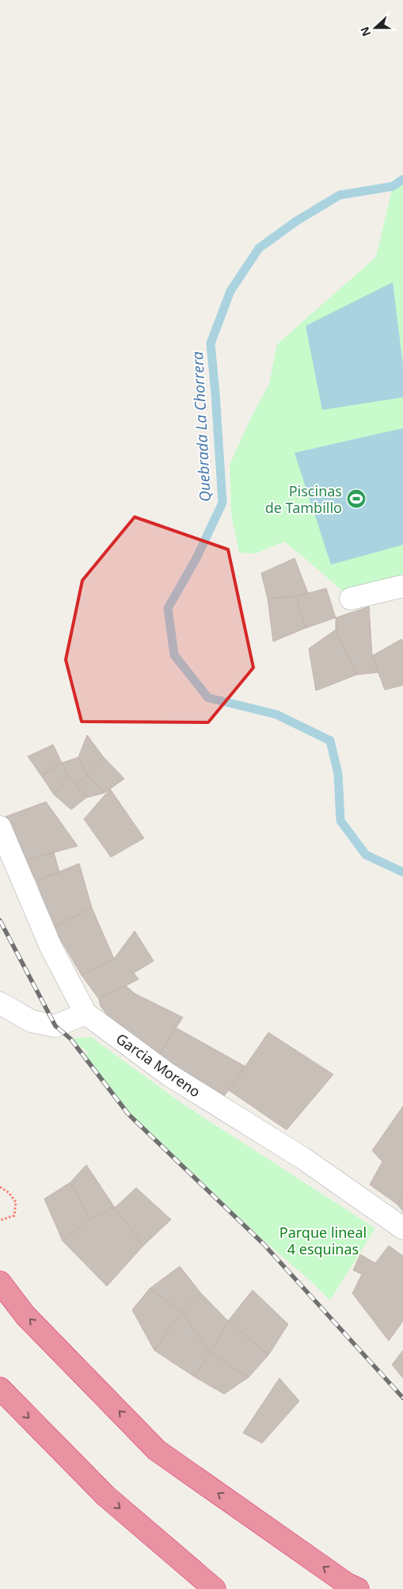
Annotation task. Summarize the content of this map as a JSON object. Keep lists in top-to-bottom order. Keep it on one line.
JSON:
{"streets":{"street":["Garcia Moreno"]},"water":["Quebrada La Chorrera"],"parks":["Parque lineal 4 esquinas"],"places":{"sports":["Piscinas de Tambillo"]},"north":"left"}
